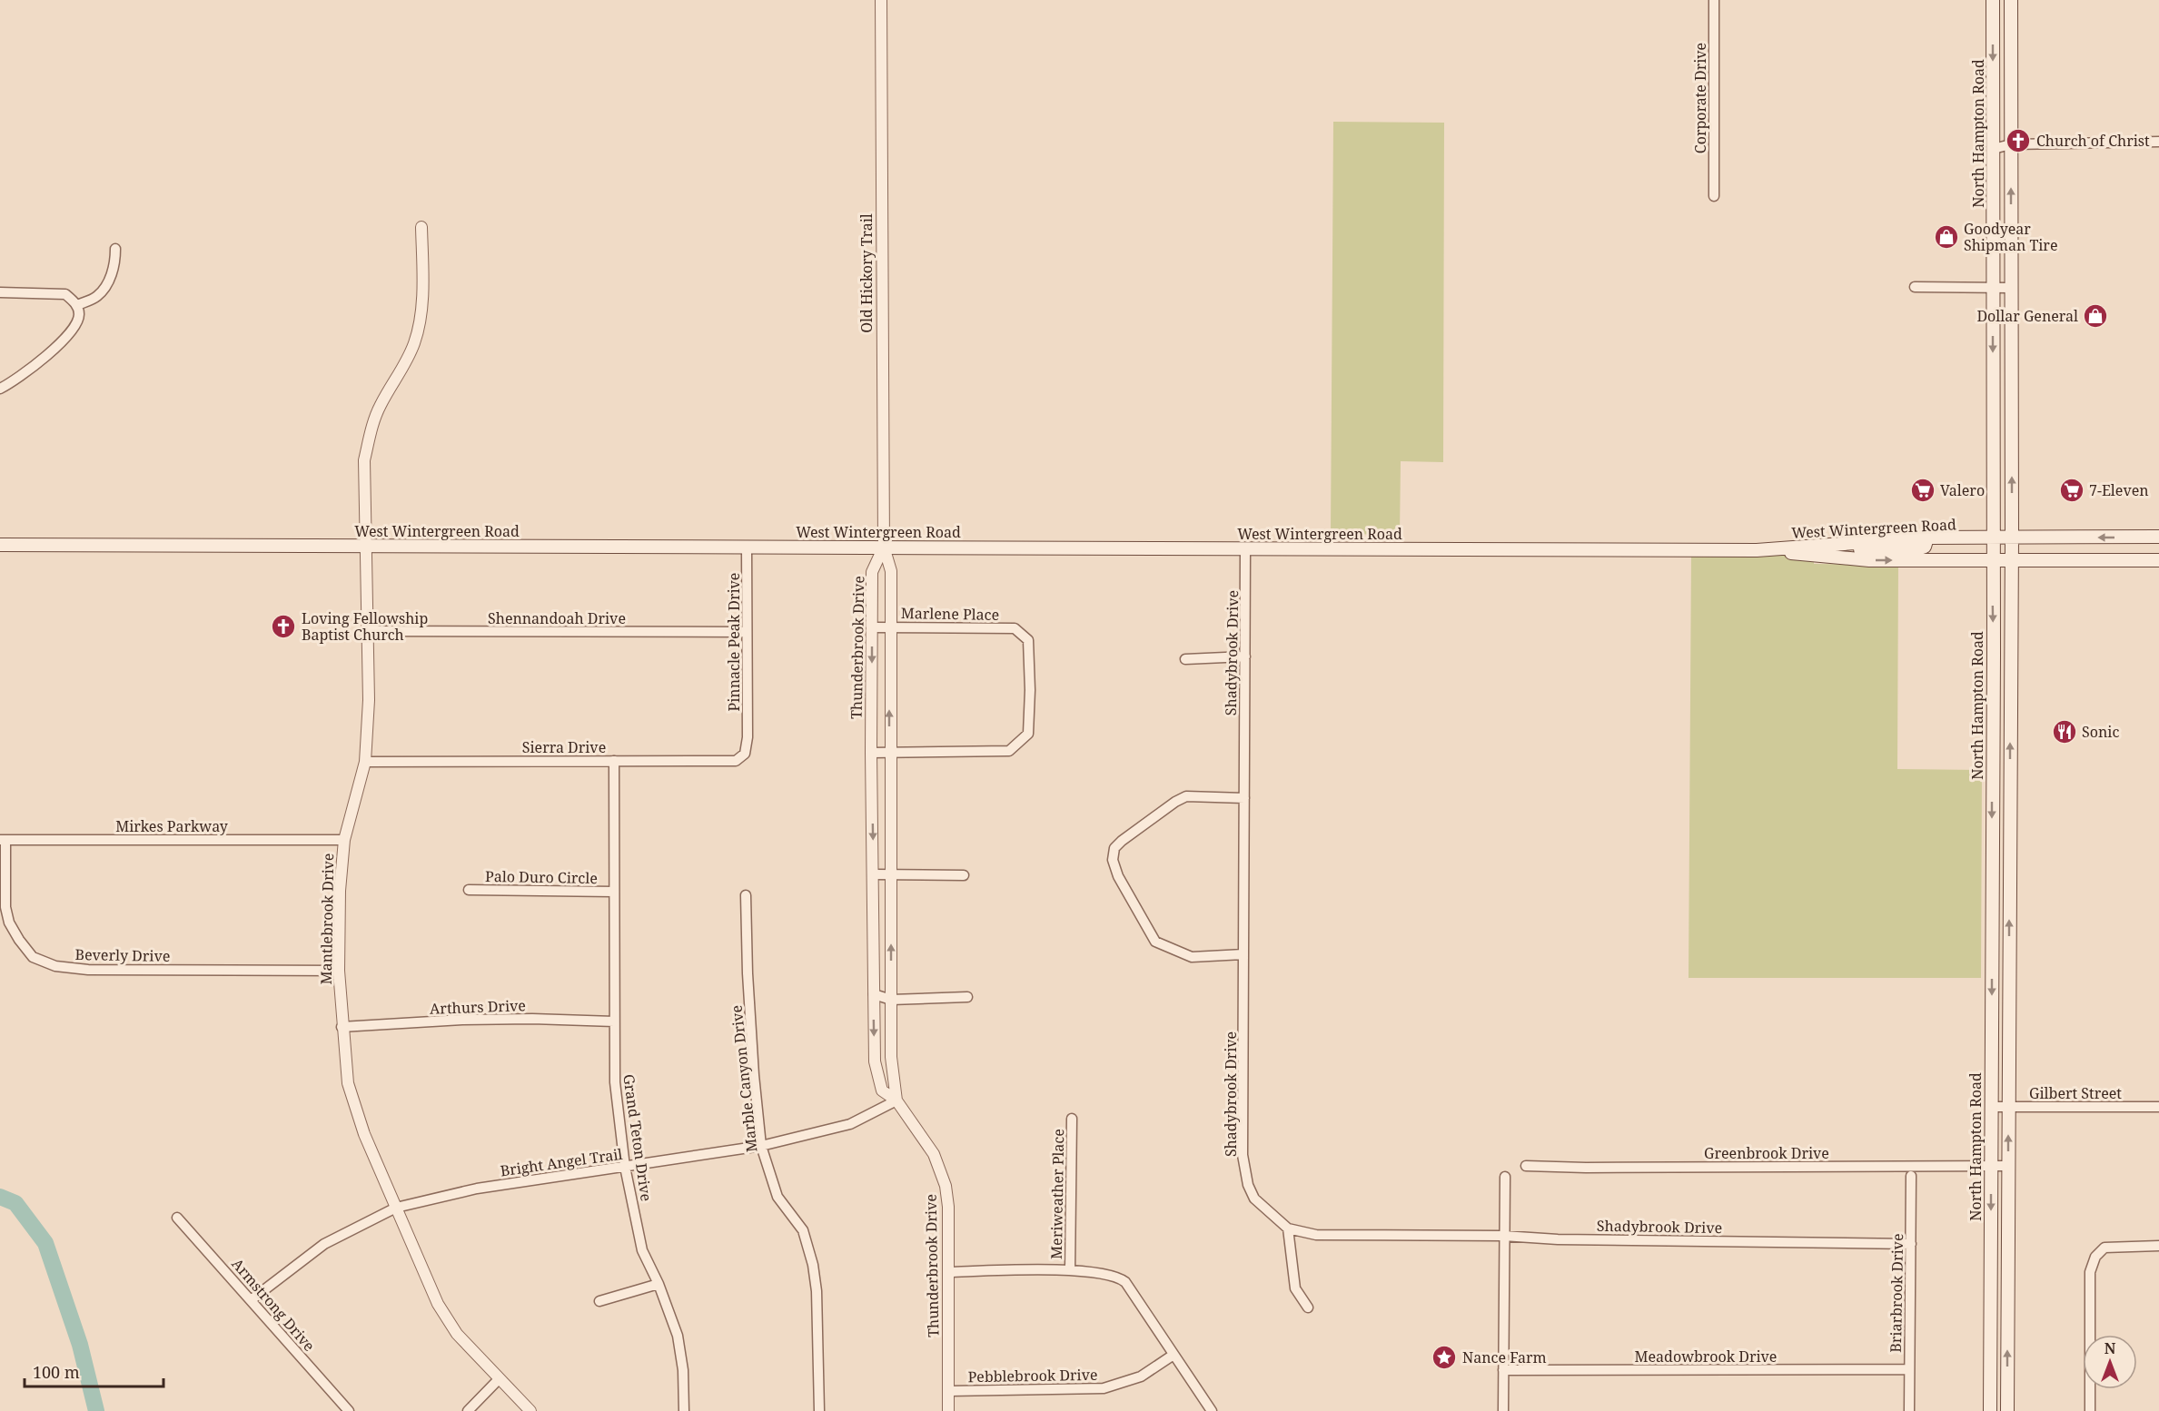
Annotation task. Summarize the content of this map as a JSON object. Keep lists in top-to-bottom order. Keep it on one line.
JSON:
{"streets":{"main road":["North Hampton Road","West Wintergreen Road"],"street":["Corporate Drive","Old Hickory Trail","Marlene Place","Shennandoah Drive","Pinnacle Peak Drive","Thunderbrook Drive","Shadybrook Drive","Sierra Drive","Mirkes Parkway","Palo Duro Circle","Mantlebrook Drive","Beverly Drive","Arthurs Drive","Marble Canyon Drive","Gilbert Street","Grand Teton Drive","Greenbrook Drive","Bright Angel Trail","Meriweather Place","Briarbrook Drive","Armstrong Drive","Meadowbrook Drive","Pebblebrook Drive"]},"crossings":[["North Hampton Road","West Wintergreen Road"],["North Hampton Road","Gilbert Street"],["North Hampton Road","Greenbrook Drive"],["Old Hickory Trail","West Wintergreen Road"],["Old Hickory Trail","Thunderbrook Drive"],["West Wintergreen Road","Pinnacle Peak Drive"],["West Wintergreen Road","Thunderbrook Drive"],["West Wintergreen Road","Shadybrook Drive"],["West Wintergreen Road","Mantlebrook Drive"],["Marlene Place","Thunderbrook Drive"],["Shennandoah Drive","Pinnacle Peak Drive"],["Shennandoah Drive","Mantlebrook Drive"],["Pinnacle Peak Drive","Sierra Drive"],["Thunderbrook Drive","Bright Angel Trail"],["Thunderbrook Drive","Pebblebrook Drive"],["Shadybrook Drive","Briarbrook Drive"],["Sierra Drive","Mantlebrook Drive"],["Sierra Drive","Grand Teton Drive"],["Mirkes Parkway","Mantlebrook Drive"],["Mirkes Parkway","Beverly Drive"],["Palo Duro Circle","Grand Teton Drive"],["Mantlebrook Drive","Beverly Drive"],["Mantlebrook Drive","Arthurs Drive"],["Mantlebrook Drive","Bright Angel Trail"],["Arthurs Drive","Grand Teton Drive"],["Marble Canyon Drive","Bright Angel Trail"],["Grand Teton Drive","Bright Angel Trail"],["Bright Angel Trail","Armstrong Drive"],["Briarbrook Drive","Meadowbrook Drive"]],"places":{"church":["Church of Christ","Loving Fellowship Baptist Church"],"shop":["Goodyear Shipman Tire","Dollar General"],"supermarket":["Valero","7-Eleven"],"restaurant":["Sonic"],"place":["Nance Farm"]},"scale_bar":"100 m","north":"top"}
